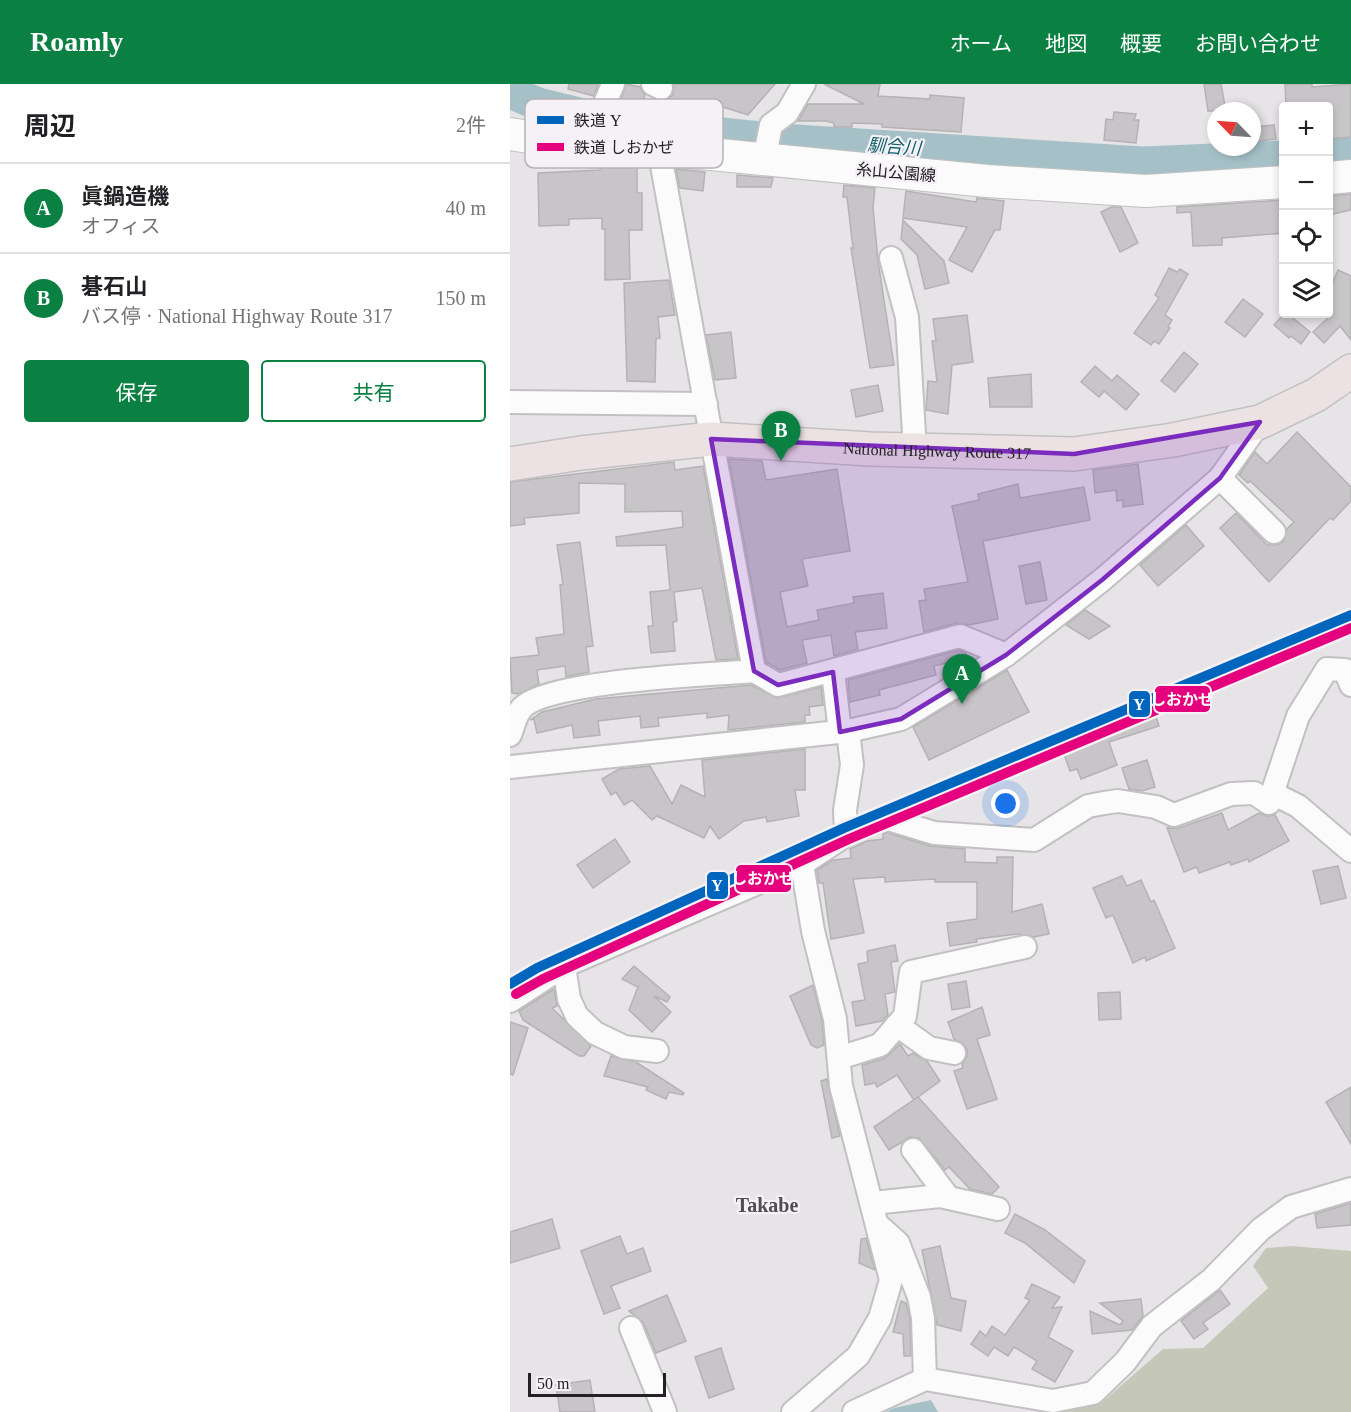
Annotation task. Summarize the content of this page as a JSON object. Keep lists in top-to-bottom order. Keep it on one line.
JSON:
{"streets":{"highway":["National Highway Route 317"],"main road":["糸山公園線"]},"districts":["Takabe"],"water":["馴合川"],"lines":["rail line Y","rail line しおかぜ"],"legend":["鉄道 Y","鉄道 しおかぜ"],"scale_bar":"50 m","north":"top left","page":{"header":"Roamly","nav":["ホーム","地図","概要","お問い合わせ"],"heading":["周辺","2件"],"map_buttons":["+","−"],"list":[{"mark":"A","name":"眞鍋造機","note":"オフィス","value":"40 m"},{"mark":"B","name":"碁石山","note":"バス停 · National Highway Route 317","value":"150 m"}],"buttons":["保存","共有"],"pins":["B","A"],"scale":"50 m"}}
